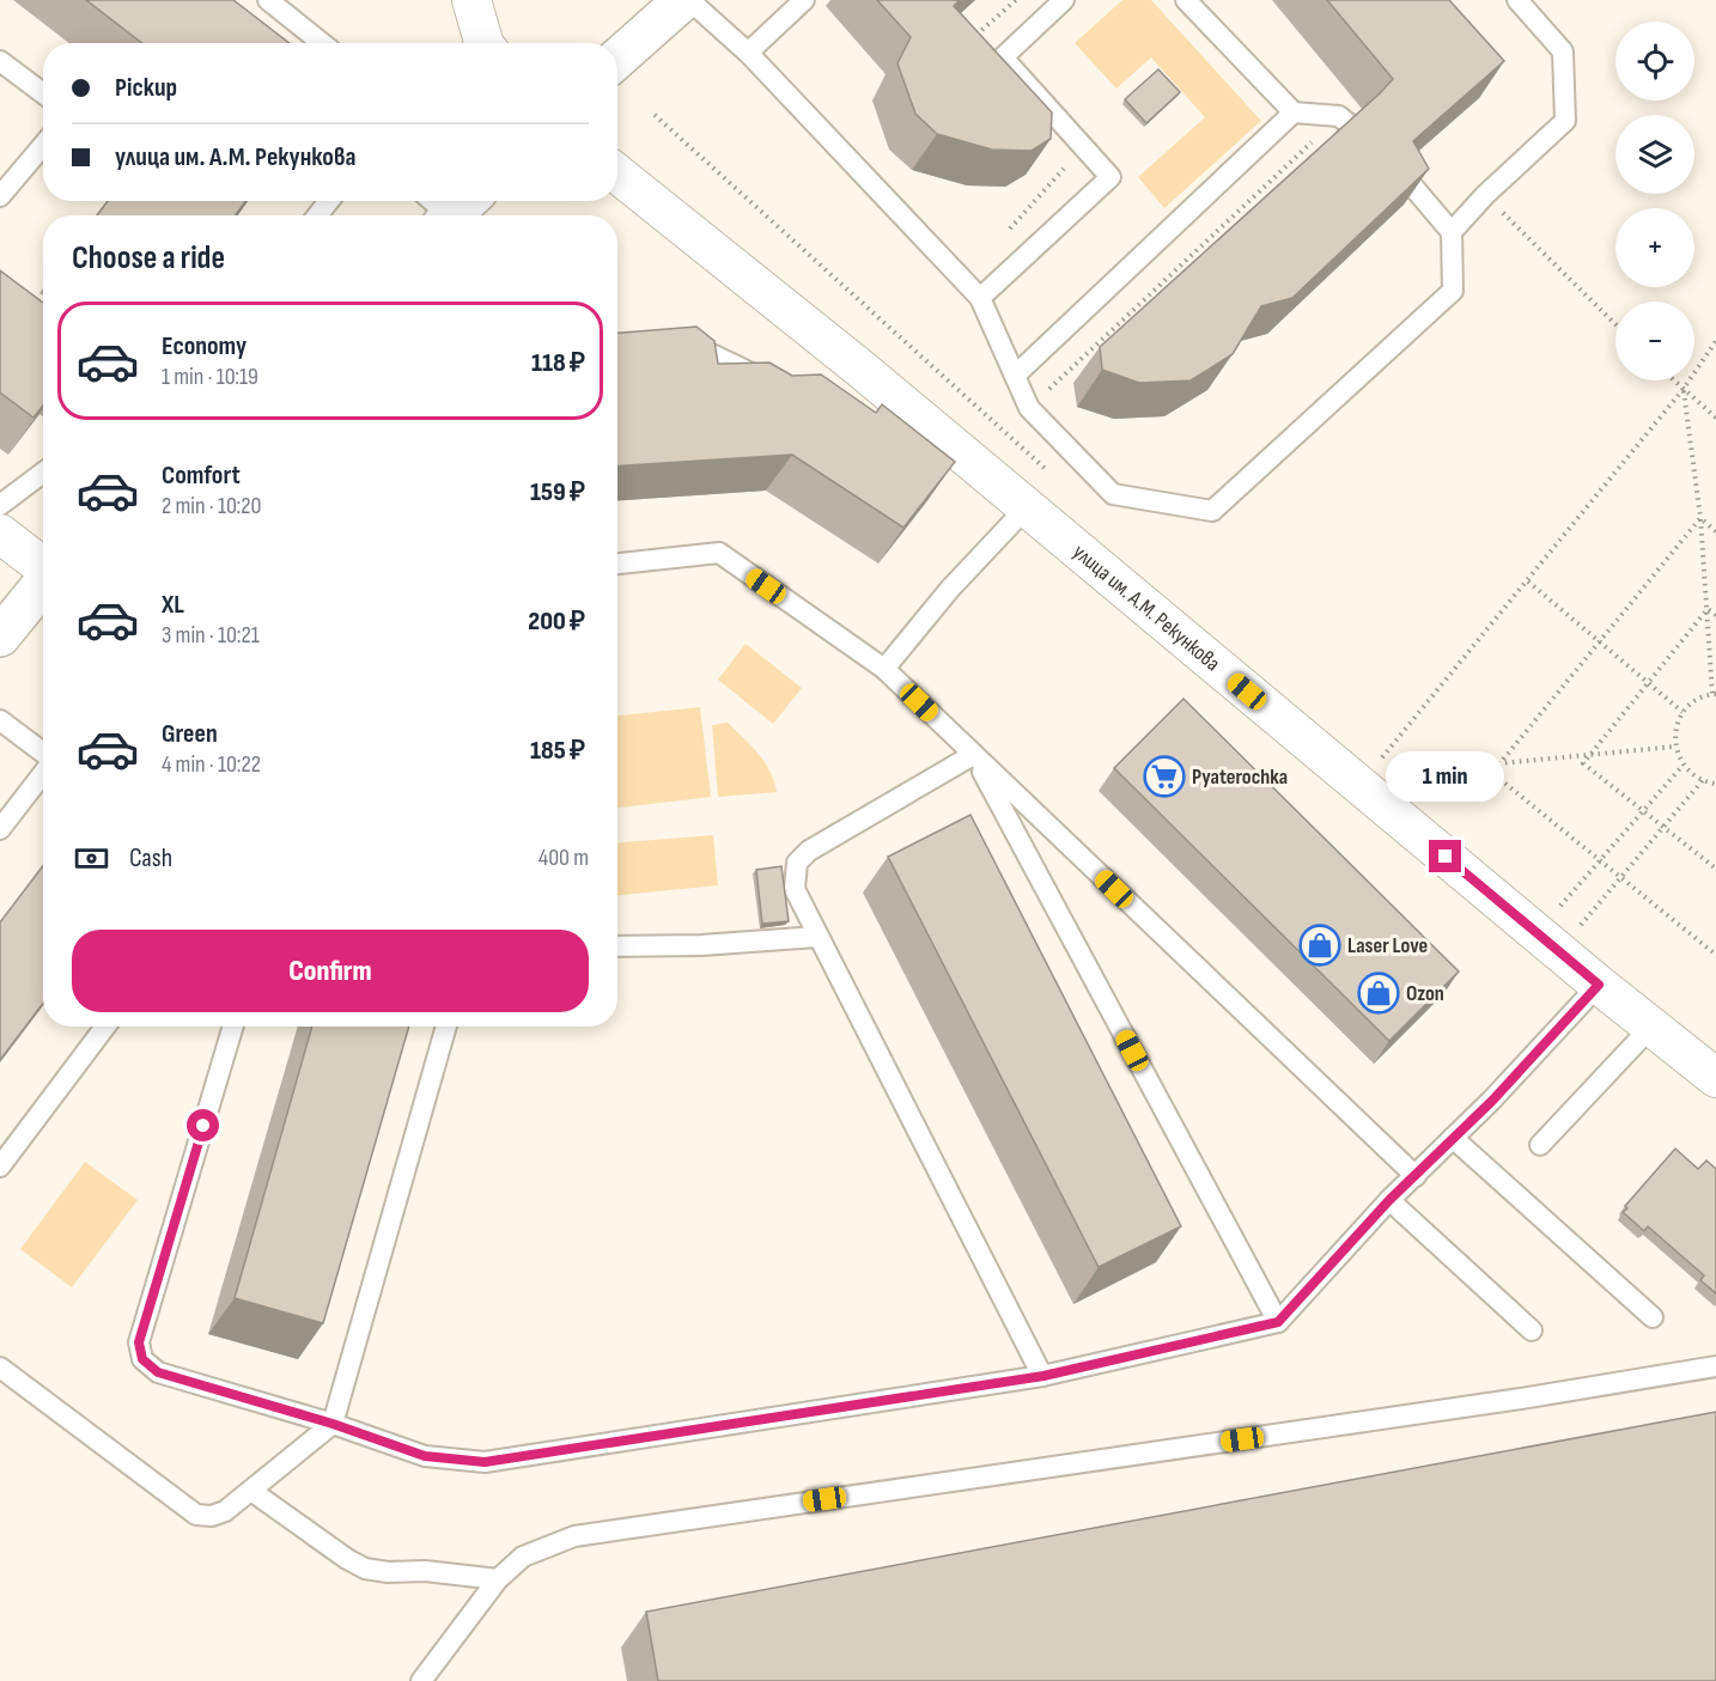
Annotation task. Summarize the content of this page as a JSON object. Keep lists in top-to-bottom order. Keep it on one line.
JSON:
{"streets":{"street":["улица им. А.М. Рекункова"]},"places":{"supermarket":["Pyaterochka"],"shop":["Laser Love","Ozon"]},"page":{"map_buttons":["+","−"],"banner":["Pickup","улица им. А.М. Рекункова"],"heading":"Choose a ride","list":[{"name":"Economy","note":"1 min · 10:19","value":"118 ₽"},{"name":"Comfort","note":"2 min · 10:20","value":"159 ₽"},{"name":"XL","note":"3 min · 10:21","value":"200 ₽"},{"name":"Green","note":"4 min · 10:22","value":"185 ₽"}],"bubble":"1 min","pay":["Cash","400 m"],"buttons":"Confirm"}}
